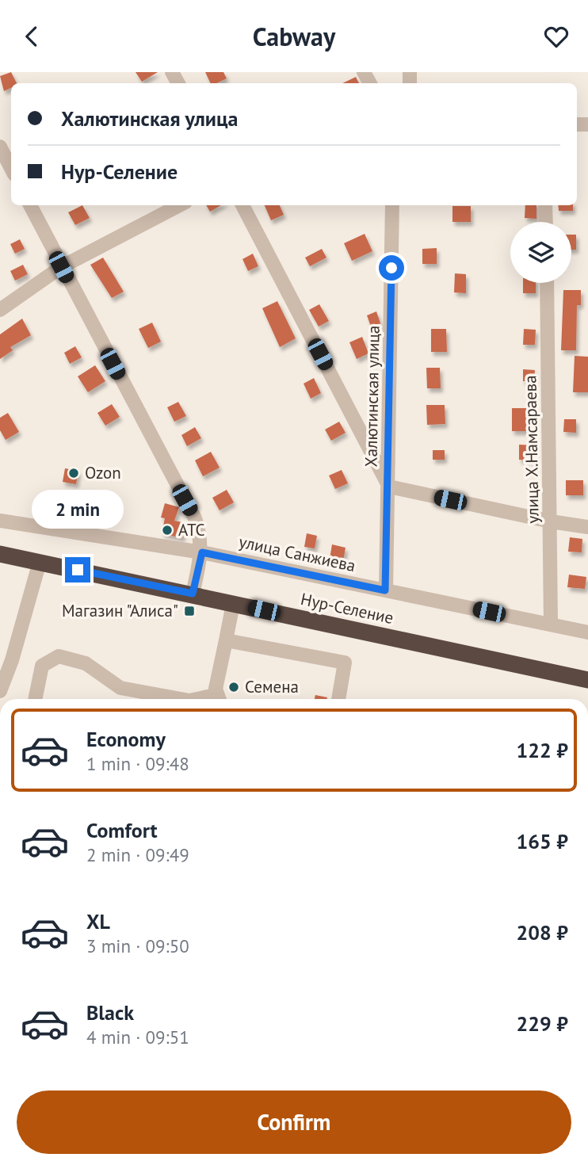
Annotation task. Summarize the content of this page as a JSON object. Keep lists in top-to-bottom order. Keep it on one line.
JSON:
{"streets":{"highway":["Нур-Селение"],"street":["Халютинская улица","улица Х.Намсараева","улица Санжиева"]},"crossings":[["Халютинская улица","улица Санжиева"],["улица Х.Намсараева","улица Санжиева"]],"places":{"other":["Ozon","АТС","Семена"],"transit":["Магазин \"Алиса\""]},"page":{"header":"Cabway","banner":["Халютинская улица","Нур-Селение"],"bubble":"2 min","list":[{"name":"Economy","note":"1 min · 09:48","value":"122 ₽"},{"name":"Comfort","note":"2 min · 09:49","value":"165 ₽"},{"name":"XL","note":"3 min · 09:50","value":"208 ₽"},{"name":"Black","note":"4 min · 09:51","value":"229 ₽"}],"buttons":"Confirm"}}
